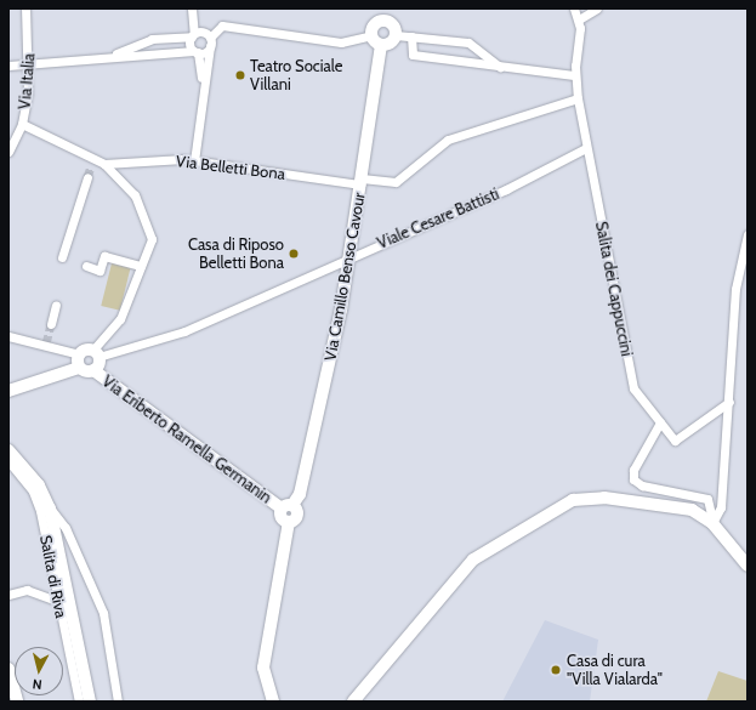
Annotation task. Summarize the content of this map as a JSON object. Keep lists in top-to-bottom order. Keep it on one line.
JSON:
{"streets":{"main road":["Via Camillo Benso Cavour","Via Eriberto Ramella Germanin","Salita di Riva"],"street":["Via Italia","Via Belletti Bona","Viale Cesare Battisti","Salita dei Cappuccini"]},"crossings":[["Via Italia","Via Belletti Bona"],["Via Belletti Bona","Via Camillo Benso Cavour"],["Via Belletti Bona","Salita dei Cappuccini"],["Viale Cesare Battisti","Via Camillo Benso Cavour"],["Viale Cesare Battisti","Salita dei Cappuccini"],["Via Camillo Benso Cavour","Via Eriberto Ramella Germanin"]],"places":["Teatro Sociale Villani","Casa di Riposo Belletti Bona","Casa di cura \"Villa Vialarda\""],"north":"bottom"}
